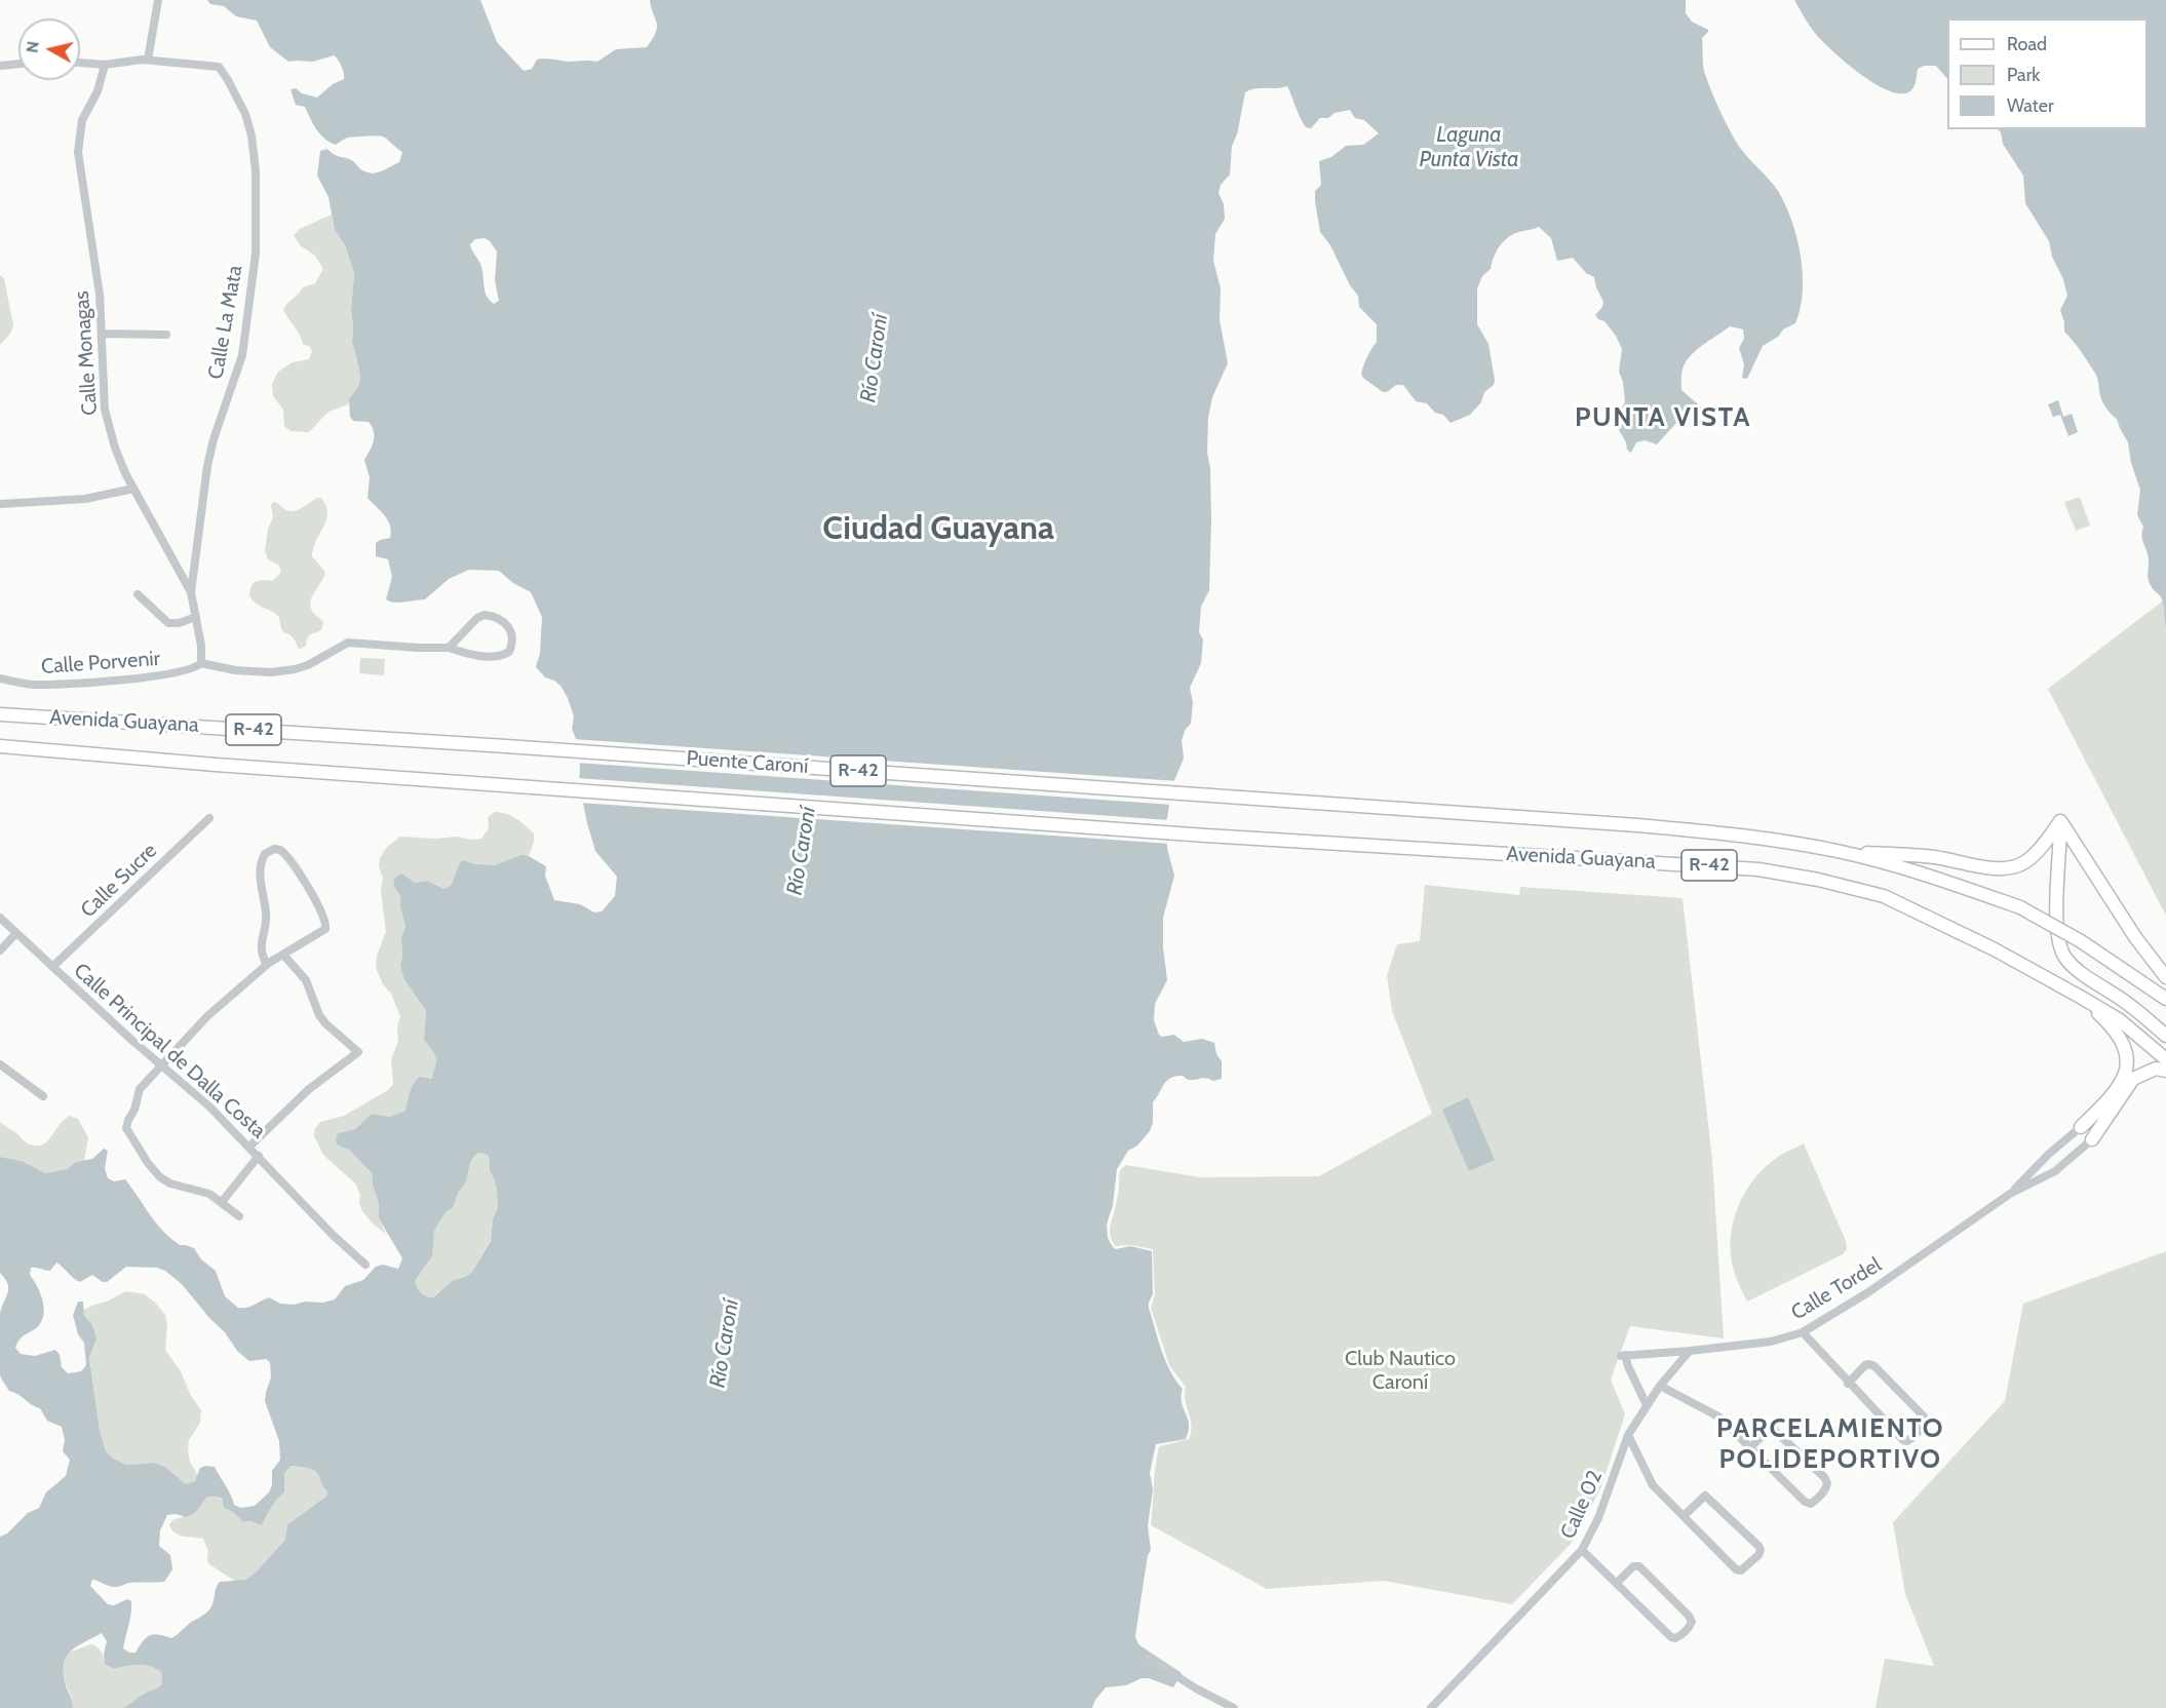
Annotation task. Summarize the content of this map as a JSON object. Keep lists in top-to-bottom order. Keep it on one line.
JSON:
{"streets":{"main road":["Avenida Guayana","R-42","Puente Caroní"],"street":["Calle La Mata","Calle Monagas","Calle Porvenir","Calle Sucre","Calle Principal de Dalla Costa","Calle Tordel","Calle 02"]},"crossings":[["Calle La Mata","Calle Monagas"],["Calle Monagas","Calle Porvenir"],["Avenida Guayana","Puente Caroní"],["Calle Sucre","Calle Principal de Dalla Costa"],["Calle Tordel","Calle 02"]],"districts":["PUNTA VISTA","Ciudad Guayana","PARCELAMIENTO POLIDEPORTIVO"],"water":["Laguna Punta Vista","Río Caroní"],"parks":["Club Nautico Caroní"],"legend":["Road","Park","Water"],"north":"left"}
